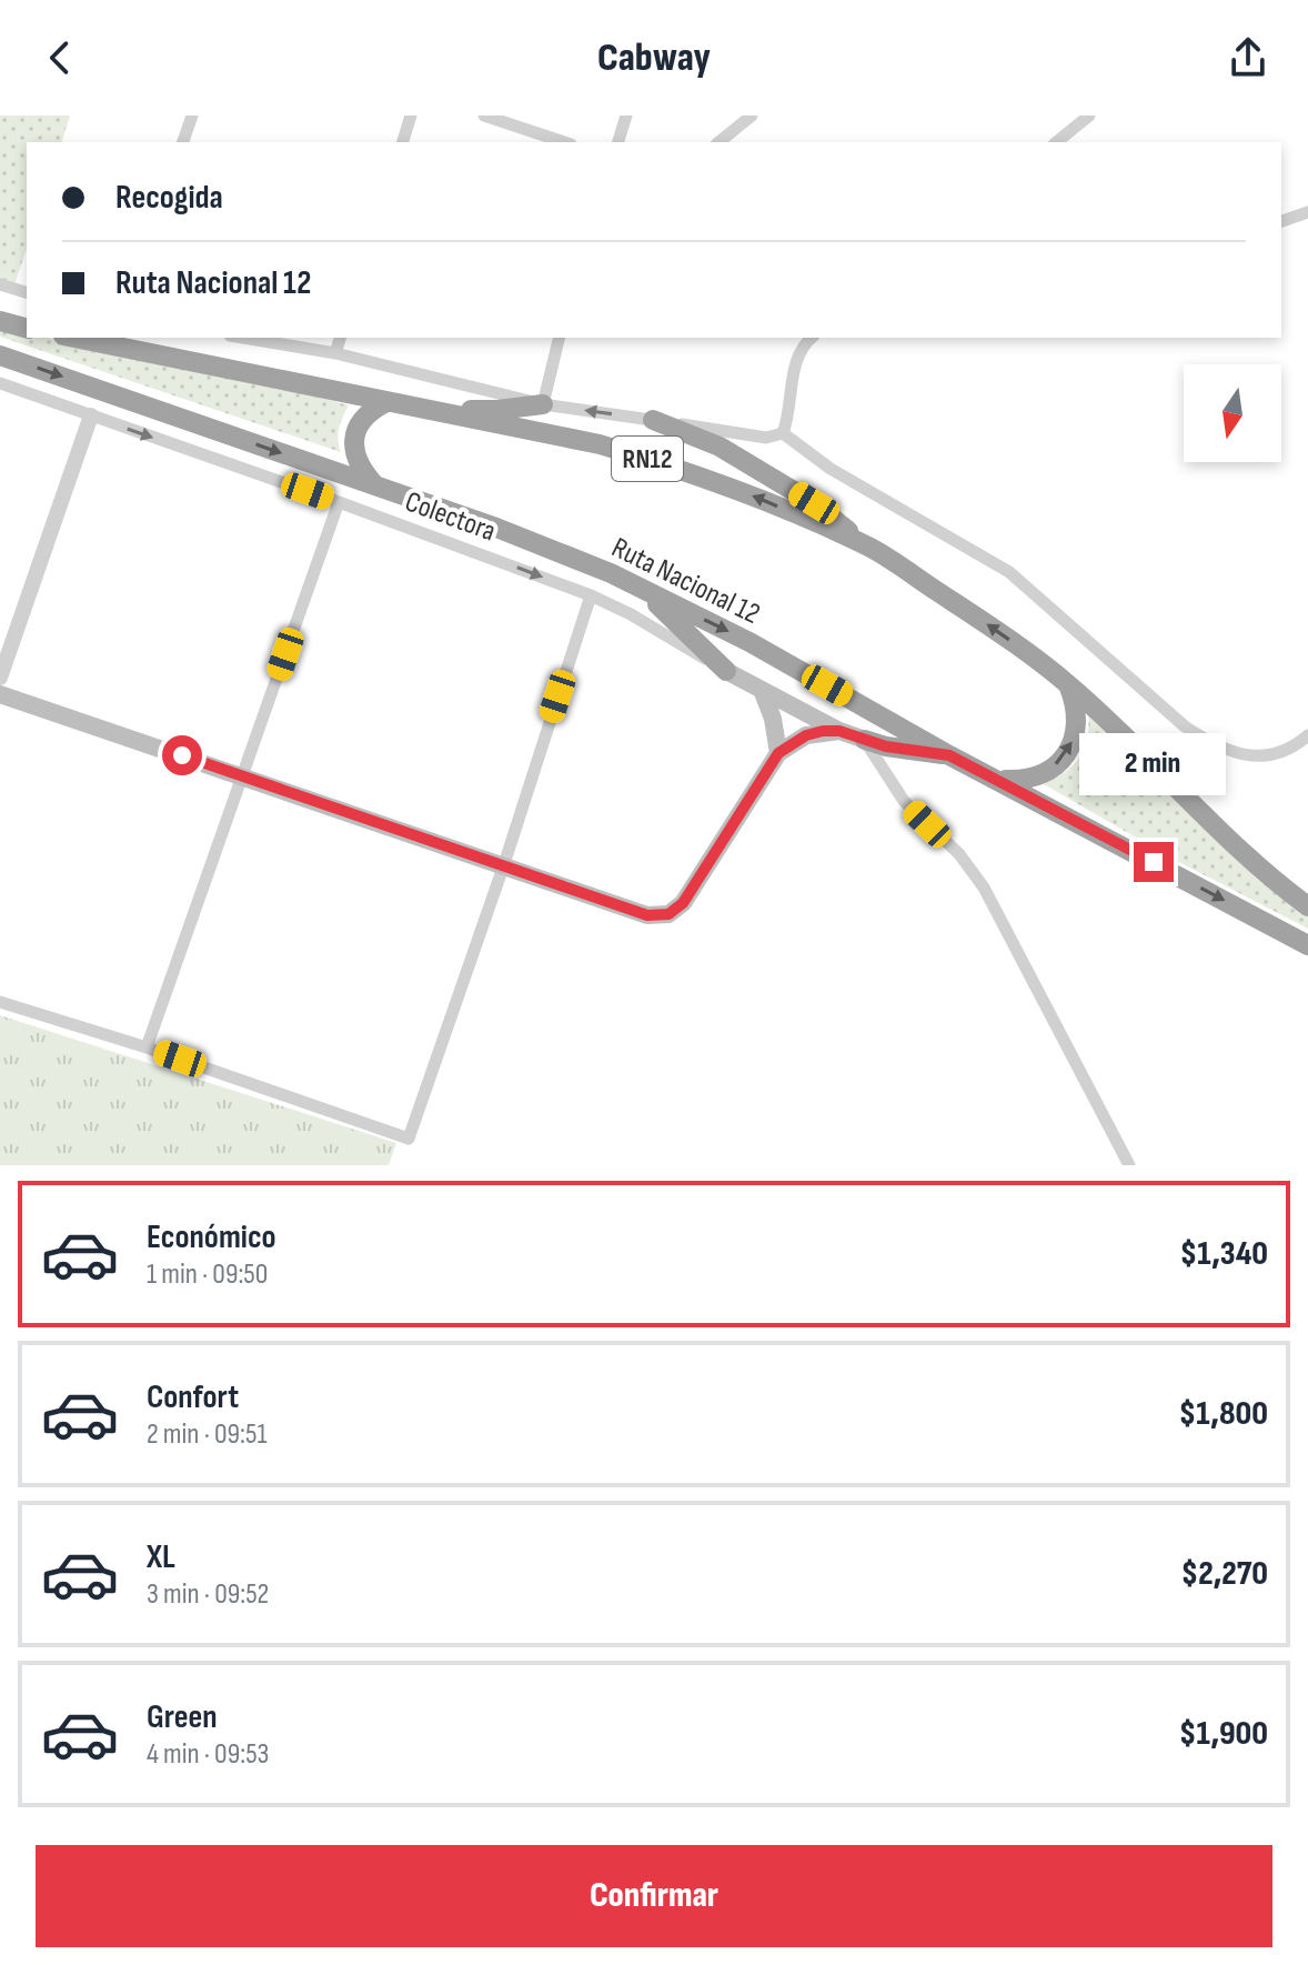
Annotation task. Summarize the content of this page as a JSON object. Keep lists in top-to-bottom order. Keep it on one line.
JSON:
{"streets":{"highway":["RN12","Ruta Nacional 12"],"main road":["Colectora"]},"one_way":["Colectora"],"north":"bottom","page":{"header":"Cabway","banner":["Recogida","Ruta Nacional 12"],"bubble":"2 min","list":[{"name":"Económico","note":"1 min · 09:50","value":"$1,340"},{"name":"Confort","note":"2 min · 09:51","value":"$1,800"},{"name":"XL","note":"3 min · 09:52","value":"$2,270"},{"name":"Green","note":"4 min · 09:53","value":"$1,900"}],"buttons":"Confirmar"}}
